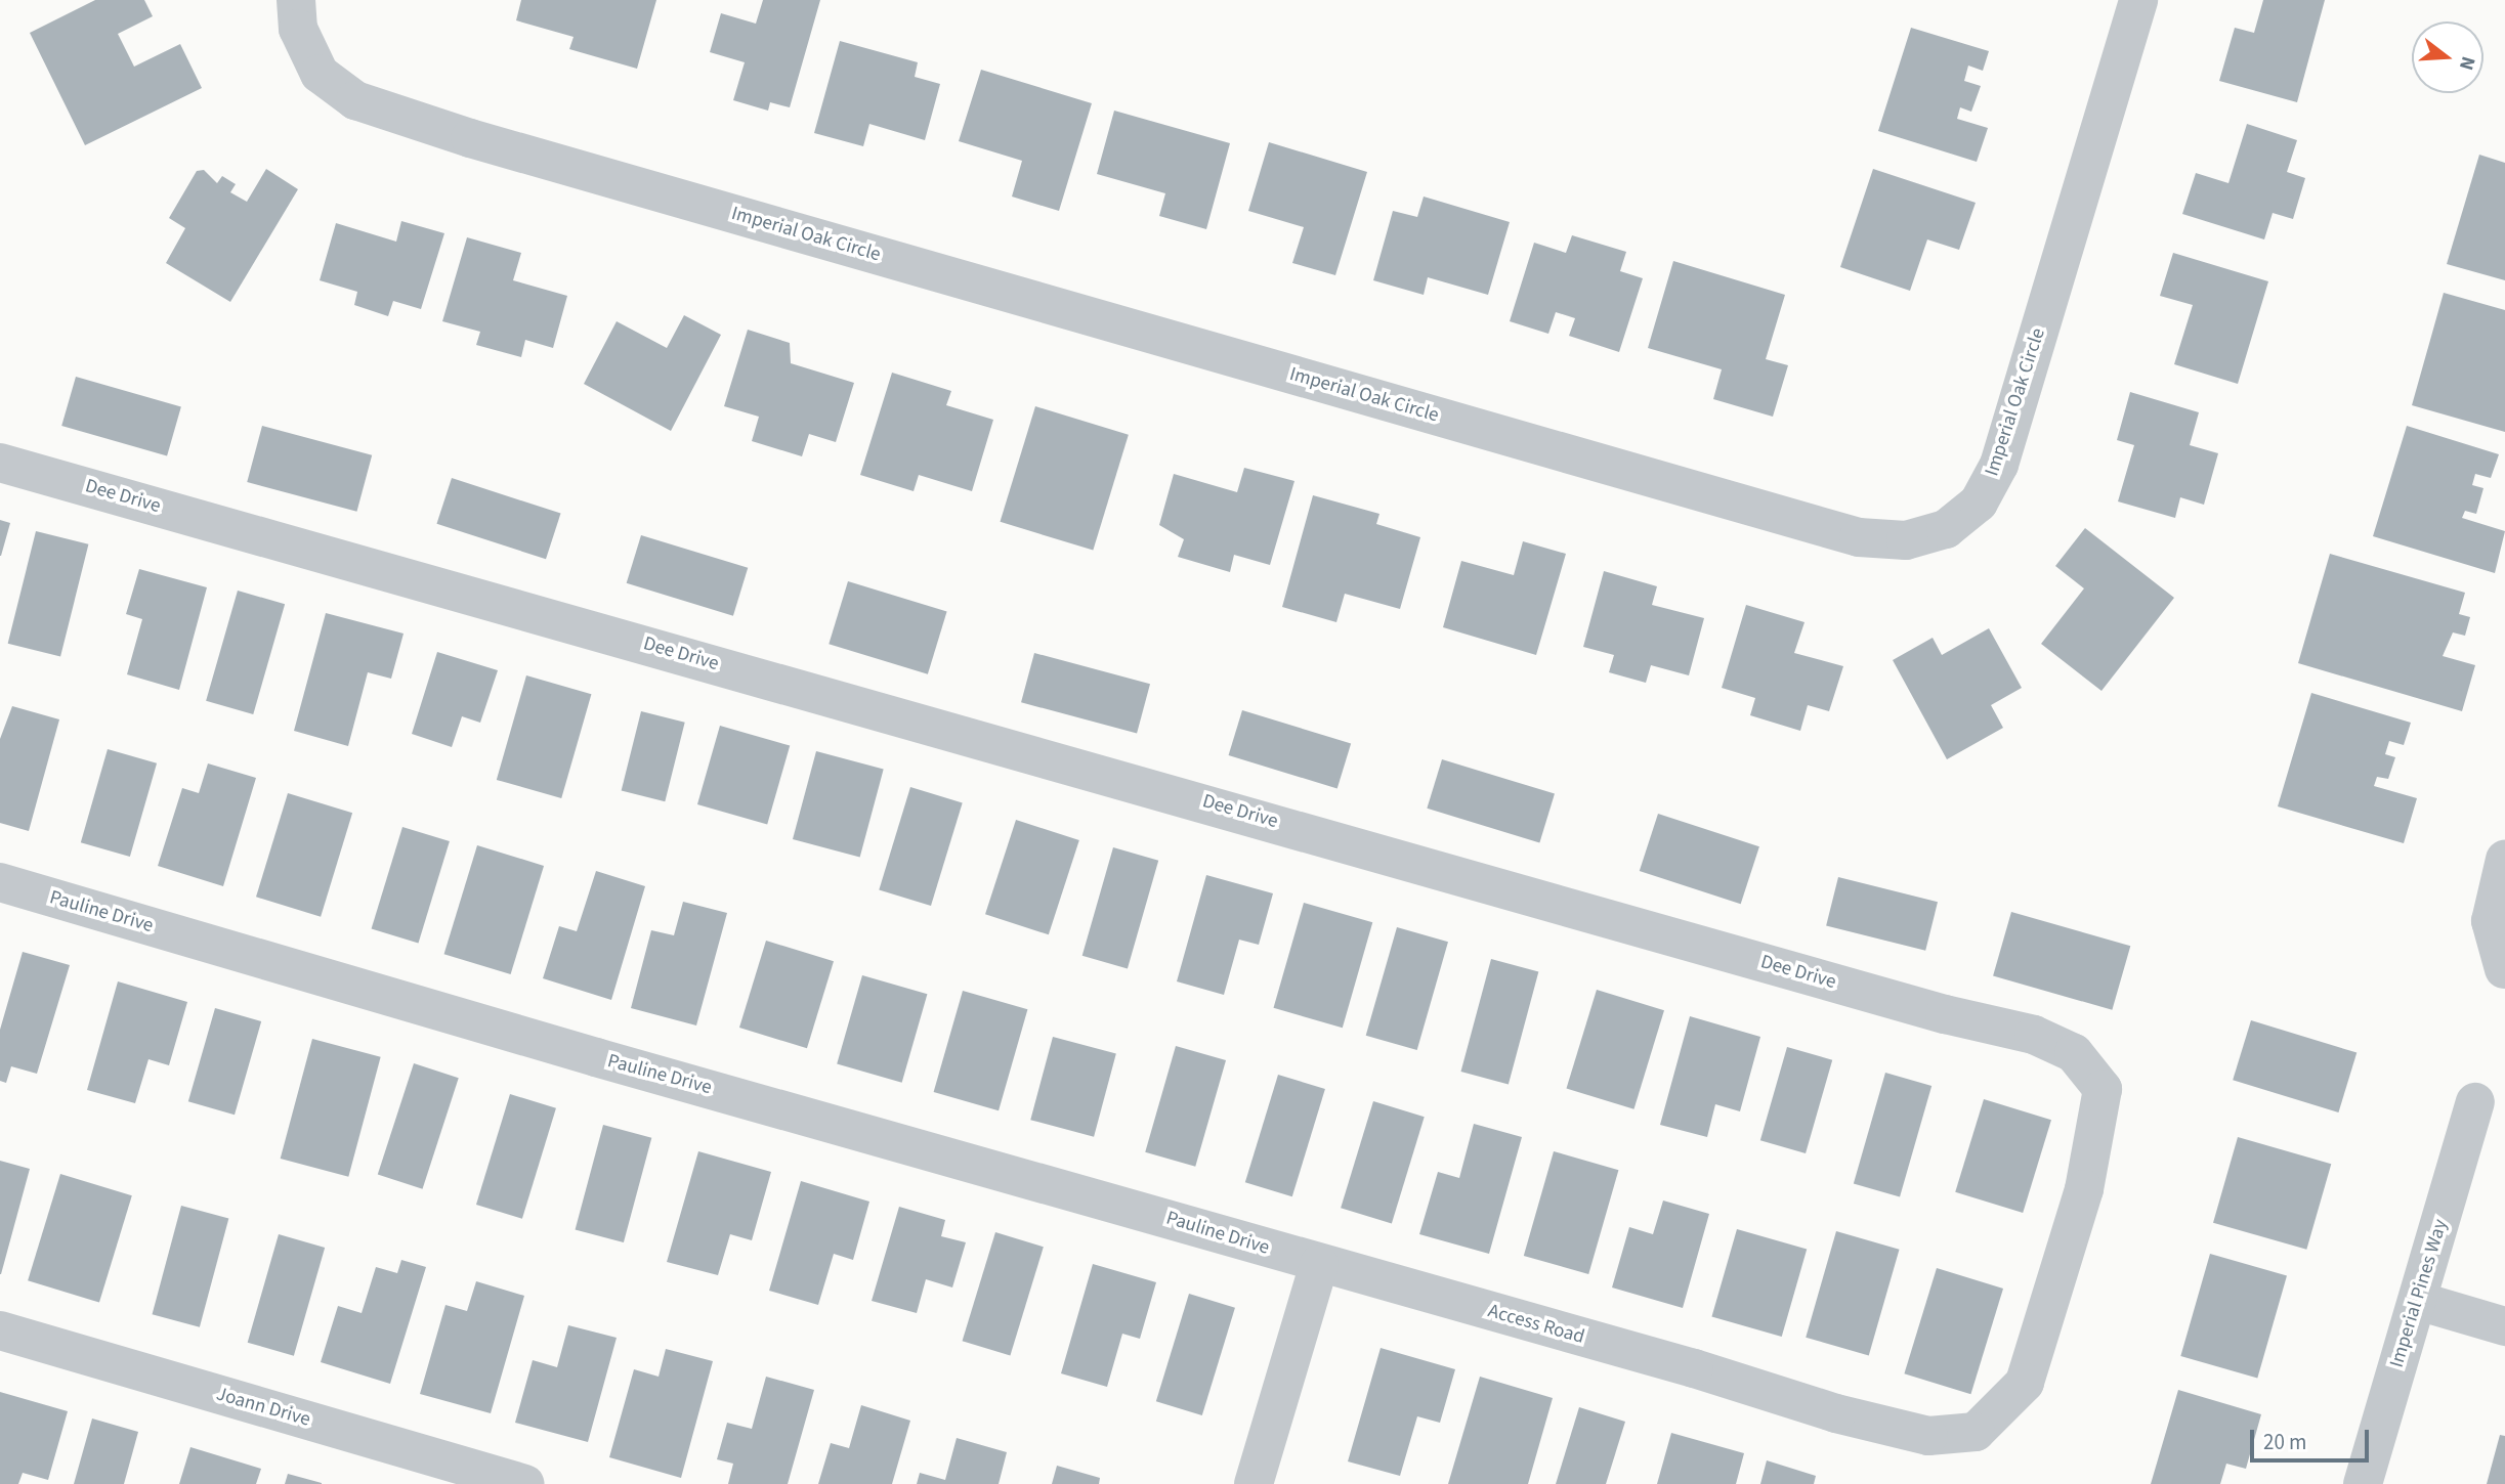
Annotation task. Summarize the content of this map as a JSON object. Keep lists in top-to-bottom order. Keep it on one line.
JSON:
{"streets":{"street":["Imperial Oak Circle","Dee Drive","Pauline Drive","Imperial Pines Way","Access Road","Joann Drive"]},"crossings":[["Dee Drive","Access Road"],["Pauline Drive","Access Road"]],"scale_bar":"20 m","north":"right"}
